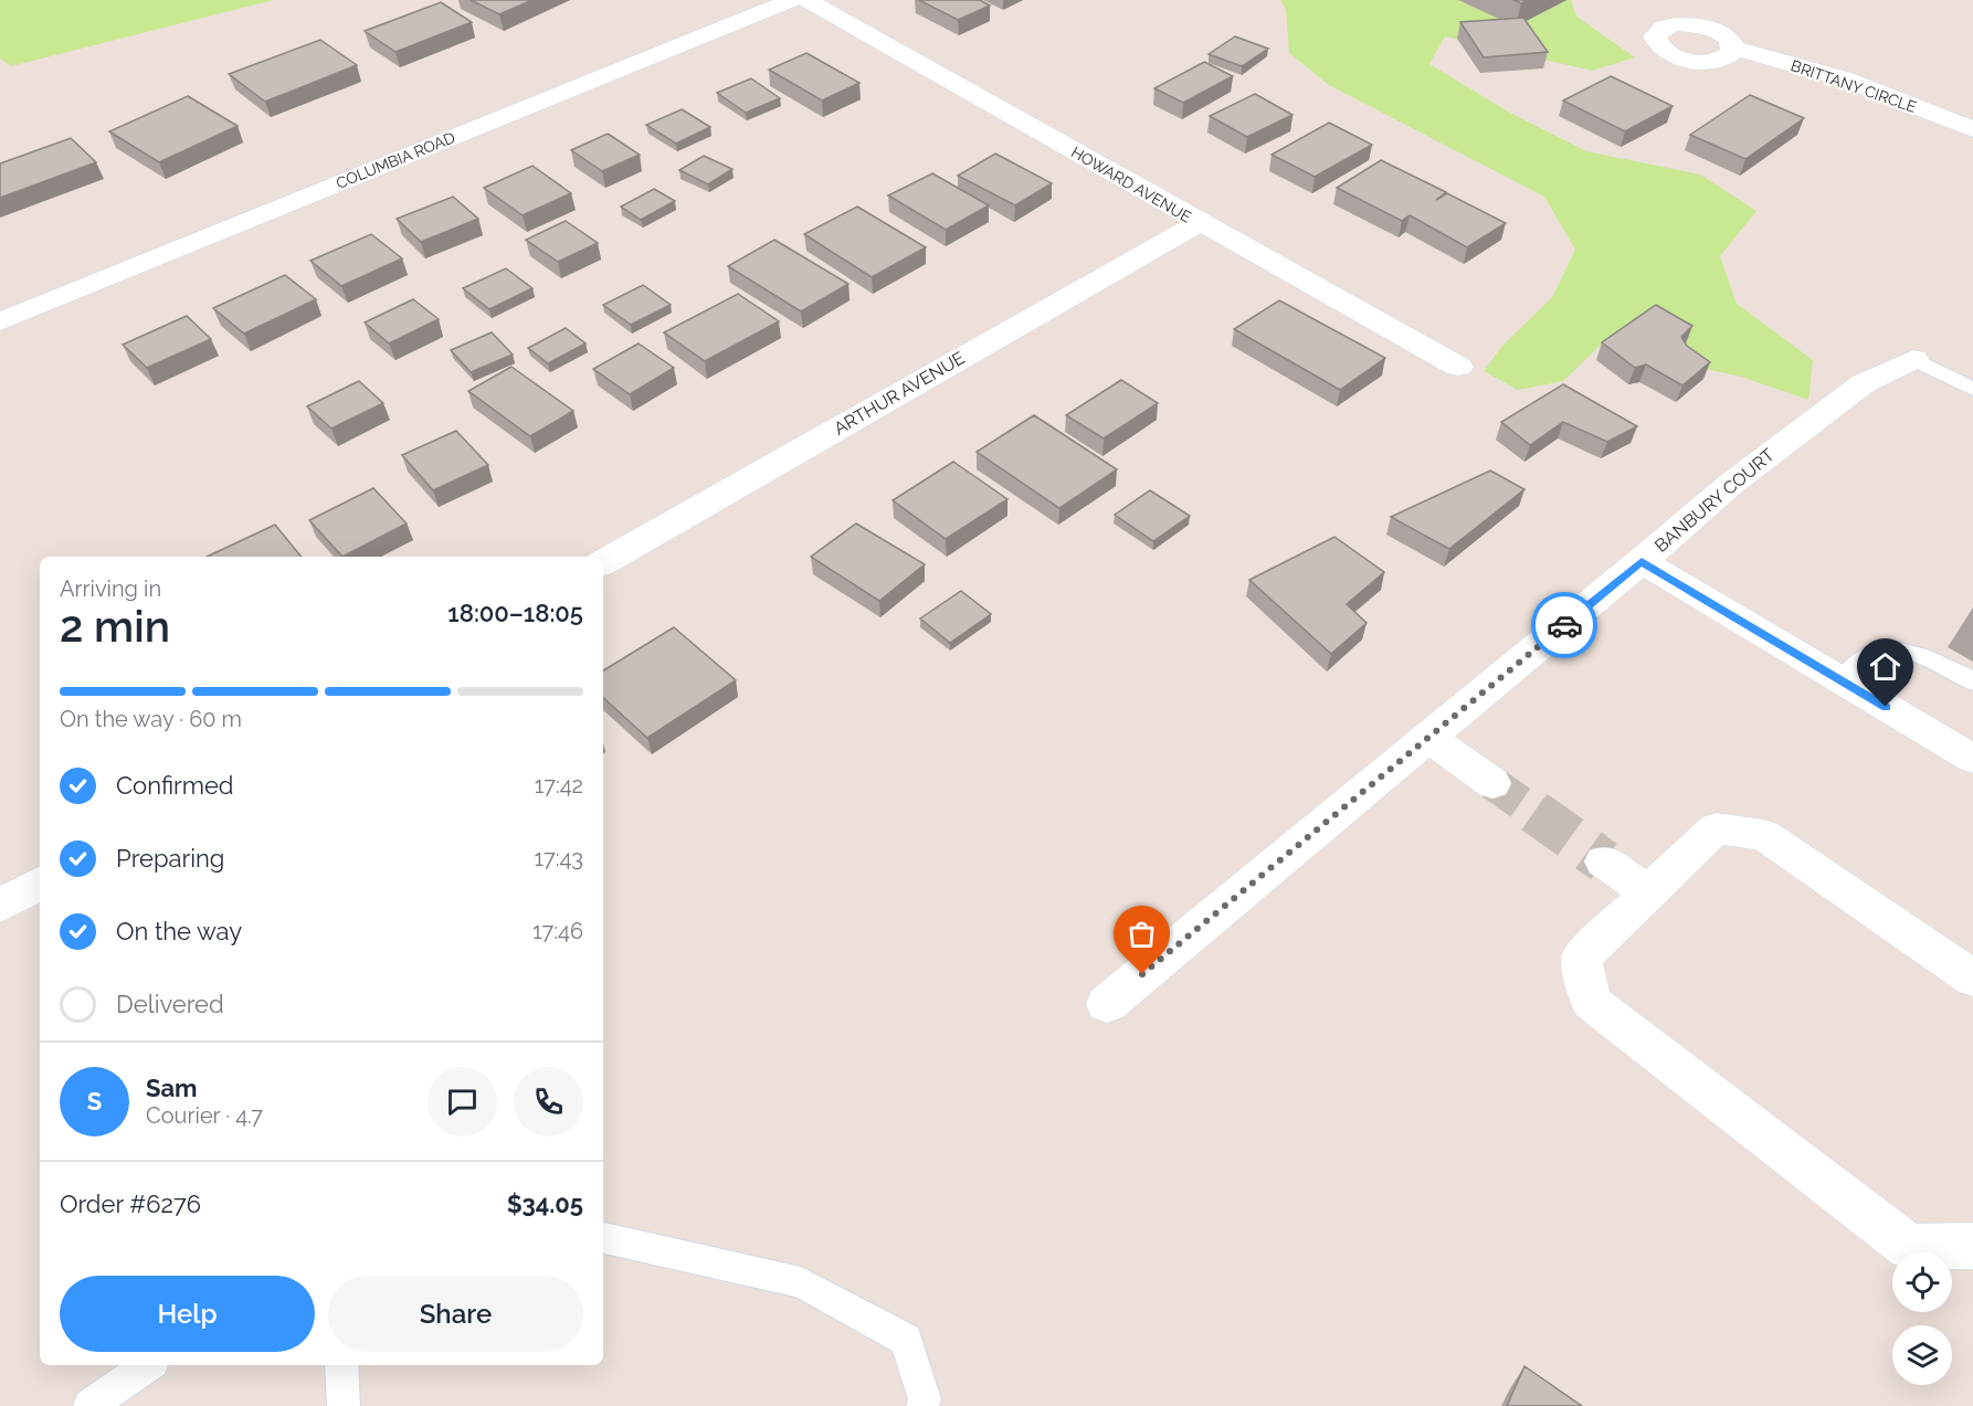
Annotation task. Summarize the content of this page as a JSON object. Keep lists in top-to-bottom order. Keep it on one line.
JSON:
{"streets":{"street":["BRITTANY CIRCLE","COLUMBIA ROAD","HOWARD AVENUE","ARTHUR AVENUE","BANBURY COURT"]},"crossings":[["HOWARD AVENUE","ARTHUR AVENUE"]],"page":{"heading":["2 min","Arriving in","18:00–18:05"],"panel":["Sam","Courier · 4.7","Order #6276","$34.05"],"bar":"On the way · 60 m","list":[["Confirmed","17:42"],["Preparing","17:43"],["On the way","17:46"],"Delivered"],"round":"S","buttons":["Help","Share"]}}
